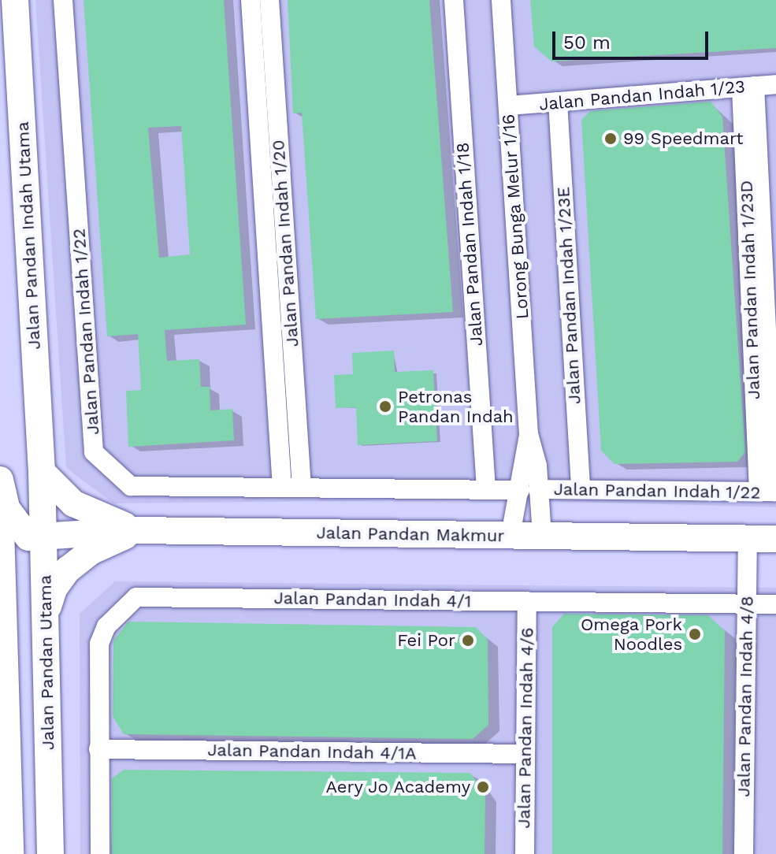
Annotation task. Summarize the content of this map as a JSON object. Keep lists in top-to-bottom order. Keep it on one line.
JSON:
{"streets":{"main road":["Jalan Pandan Indah Utama","Jalan Pandan Makmur","Jalan Pandan Utama"],"street":["Jalan Pandan Indah 1/23","Lorong Bunga Melur 1/16","Jalan Pandan Indah 1/20","Jalan Pandan Indah 1/18","Jalan Pandan Indah 1/23D","Jalan Pandan Indah 1/23E","Jalan Pandan Indah 1/22","Jalan Pandan Indah 4/1","Jalan Pandan Indah 4/8","Jalan Pandan Indah 4/6","Jalan Pandan Indah 4/1A"]},"crossings":[["Jalan Pandan Indah 1/23","Lorong Bunga Melur 1/16"],["Jalan Pandan Indah 1/23","Jalan Pandan Indah 1/23D"],["Jalan Pandan Indah 1/23","Jalan Pandan Indah 1/23E"],["Lorong Bunga Melur 1/16","Jalan Pandan Indah 1/22"],["Lorong Bunga Melur 1/16","Jalan Pandan Makmur"],["Jalan Pandan Indah Utama","Jalan Pandan Utama"],["Jalan Pandan Indah 1/20","Jalan Pandan Indah 1/22"],["Jalan Pandan Indah 1/18","Jalan Pandan Indah 1/22"],["Jalan Pandan Indah 1/23D","Jalan Pandan Indah 1/22"],["Jalan Pandan Indah 1/23E","Jalan Pandan Indah 1/22"],["Jalan Pandan Makmur","Jalan Pandan Utama"],["Jalan Pandan Makmur","Jalan Pandan Indah 4/8"],["Jalan Pandan Indah 4/1","Jalan Pandan Indah 4/8"],["Jalan Pandan Indah 4/1","Jalan Pandan Indah 4/6"],["Jalan Pandan Indah 4/1","Jalan Pandan Indah 4/1A"],["Jalan Pandan Indah 4/6","Jalan Pandan Indah 4/1A"]],"places":["99 Speedmart","Petronas Pandan Indah","Omega Pork Noodles","Fei Por","Aery Jo Academy"],"scale_bar":"50 m"}
